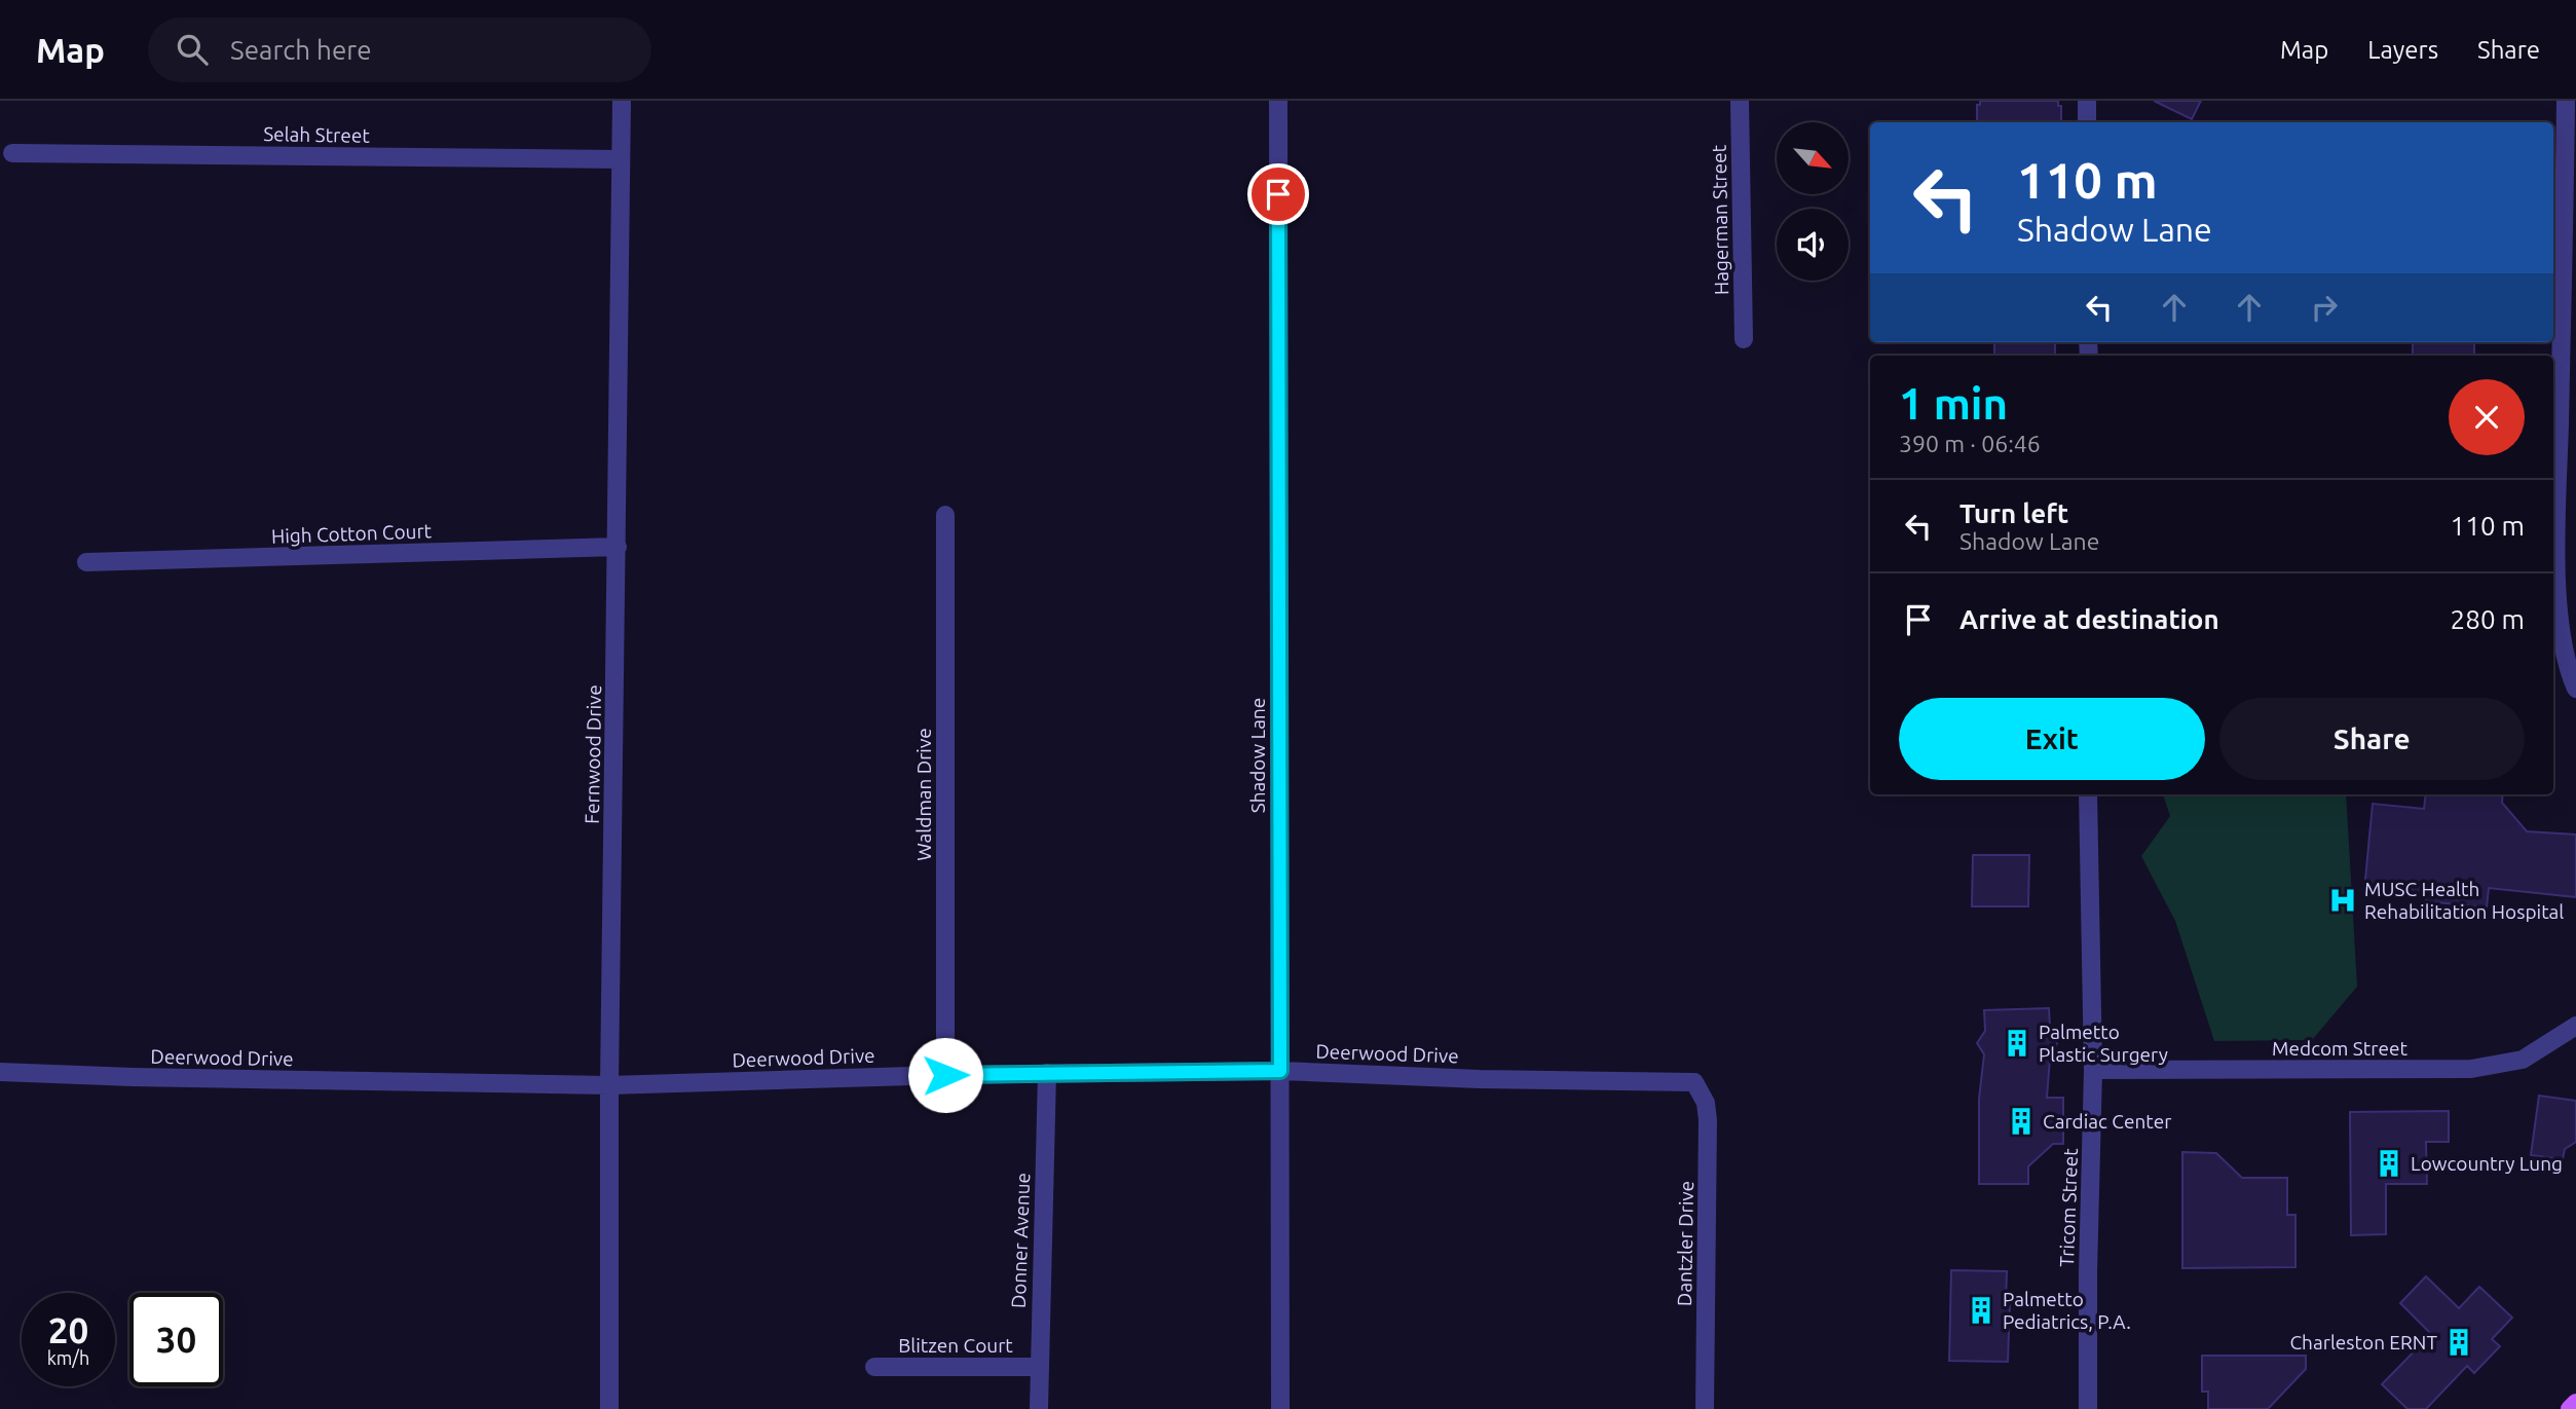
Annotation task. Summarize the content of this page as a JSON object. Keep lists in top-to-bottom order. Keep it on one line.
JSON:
{"streets":{"street":["Selah Street","Hagerman Street","High Cotton Court","Fernwood Drive","Shadow Lane","Waldman Drive","Medcom Street","Deerwood Drive","Tricom Street","Donner Avenue","Dantzler Drive","Blitzen Court"]},"crossings":[["Selah Street","Fernwood Drive"],["High Cotton Court","Fernwood Drive"],["Fernwood Drive","Deerwood Drive"],["Shadow Lane","Deerwood Drive"],["Waldman Drive","Deerwood Drive"],["Medcom Street","Tricom Street"],["Deerwood Drive","Donner Avenue"],["Deerwood Drive","Dantzler Drive"],["Donner Avenue","Blitzen Court"]],"places":{"hospital":["MUSC Health Rehabilitation Hospital"],"building":["Palmetto Plastic Surgery","Cardiac Center","Lowcountry Lung","Palmetto Pediatrics, P.A.","Charleston ERNT"]},"north":"bottom right","page":{"header":"Map","search":"Search here","nav":["Map","Layers","Share"],"turn":["110 m","Shadow Lane"],"heading":["1 min","390 m · 06:46"],"list":[{"name":"Turn left","note":"Shadow Lane","value":"110 m"},{"name":"Arrive at destination","value":"280 m"}],"buttons":["Exit","Share"],"speed":"20 km/h","limit":"30"}}
